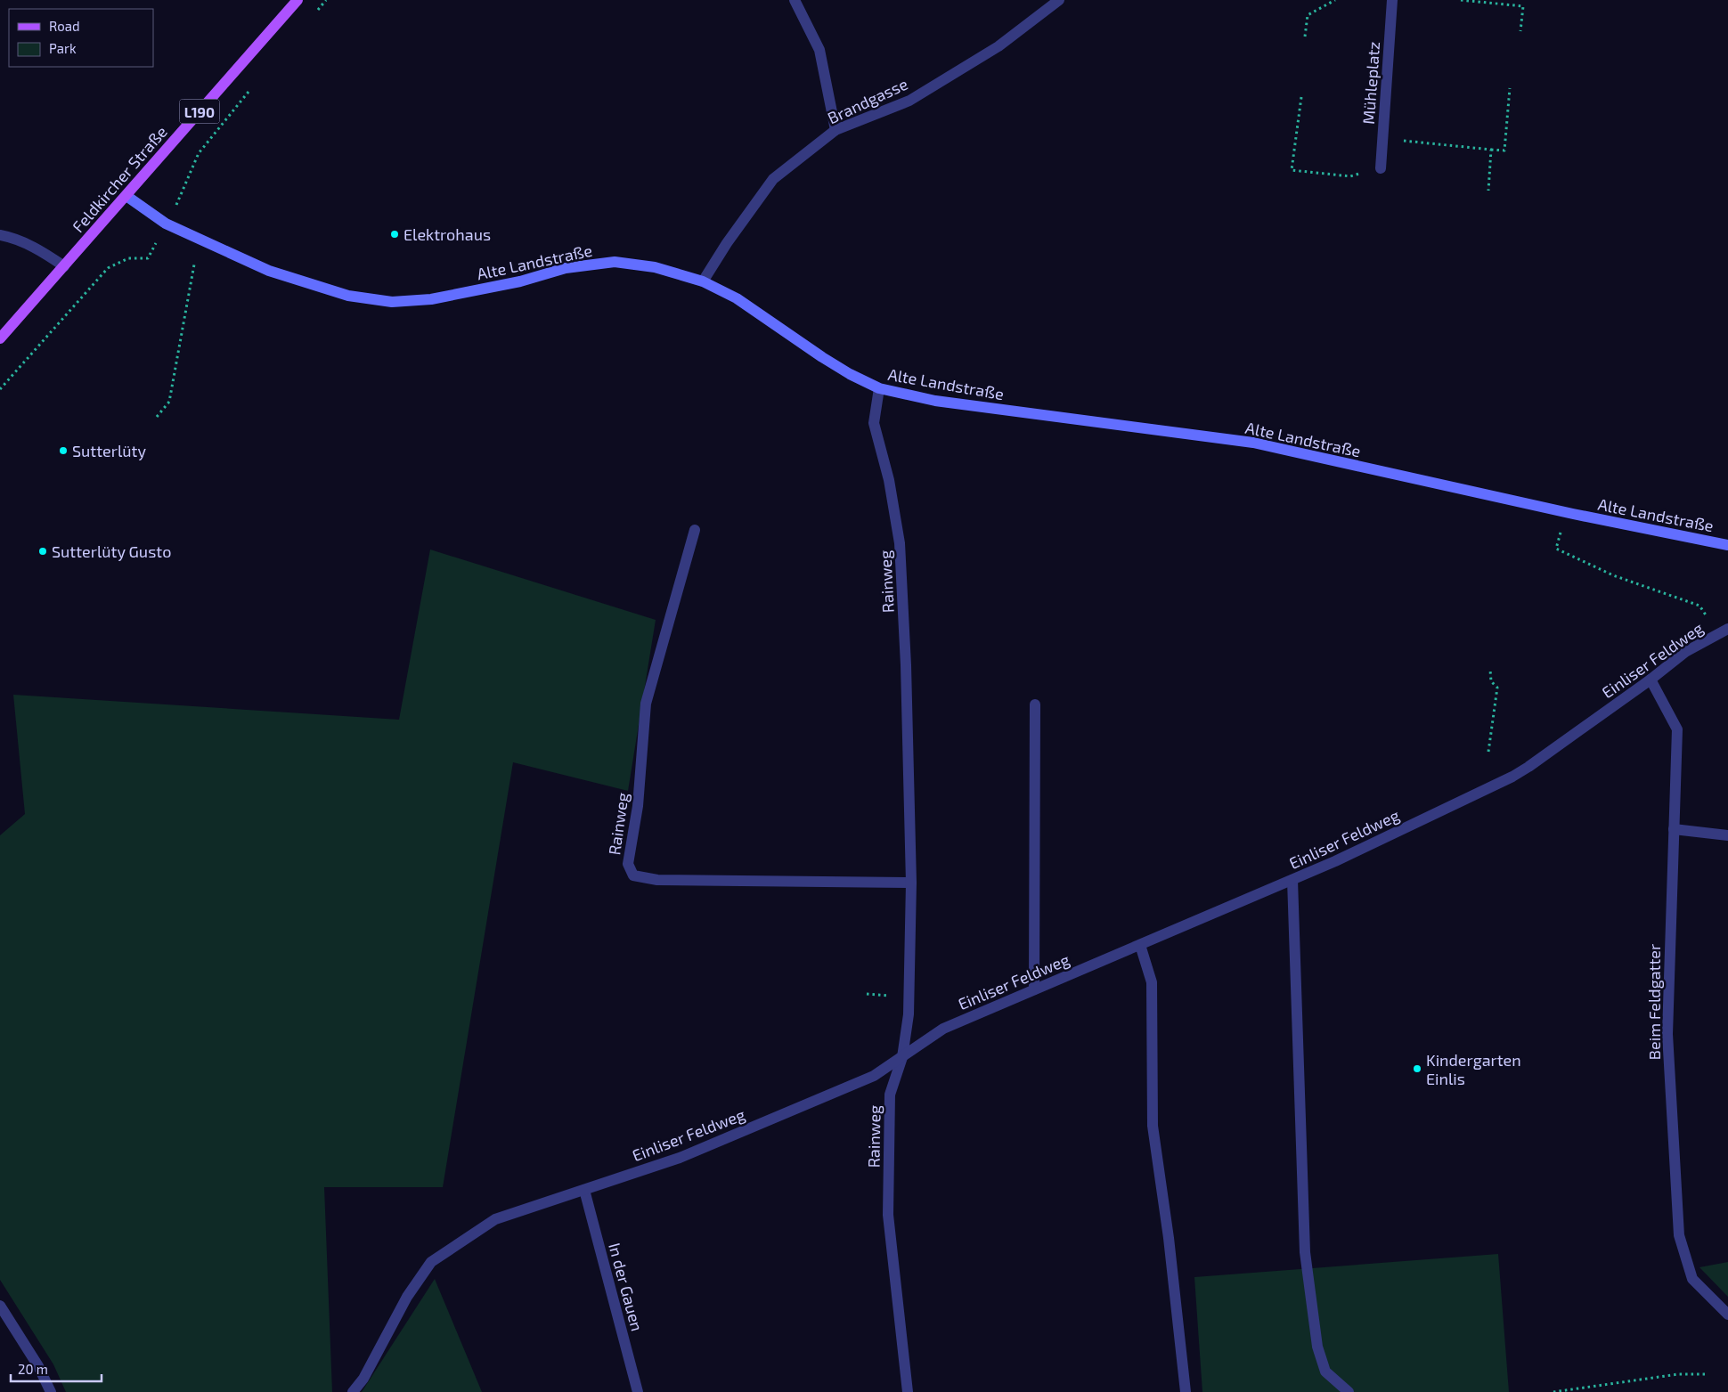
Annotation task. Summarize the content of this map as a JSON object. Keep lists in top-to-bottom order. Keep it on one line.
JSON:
{"streets":{"main road":["L190","Feldkircher Straße","Alte Landstraße"],"street":["Mühleplatz","Brandgasse","Rainweg","Einliser Feldweg","Beim Feldgatter","In der Gauen"]},"crossings":[["Brandgasse","Alte Landstraße"],["Feldkircher Straße","Alte Landstraße"],["Alte Landstraße","Rainweg"],["Rainweg","Einliser Feldweg"],["Einliser Feldweg","Beim Feldgatter"],["Einliser Feldweg","In der Gauen"]],"places":["Elektrohaus","Sutterlüty","Sutterlüty Gusto","Kindergarten Einlis"],"legend":["Road","Park"],"scale_bar":"20 m"}
